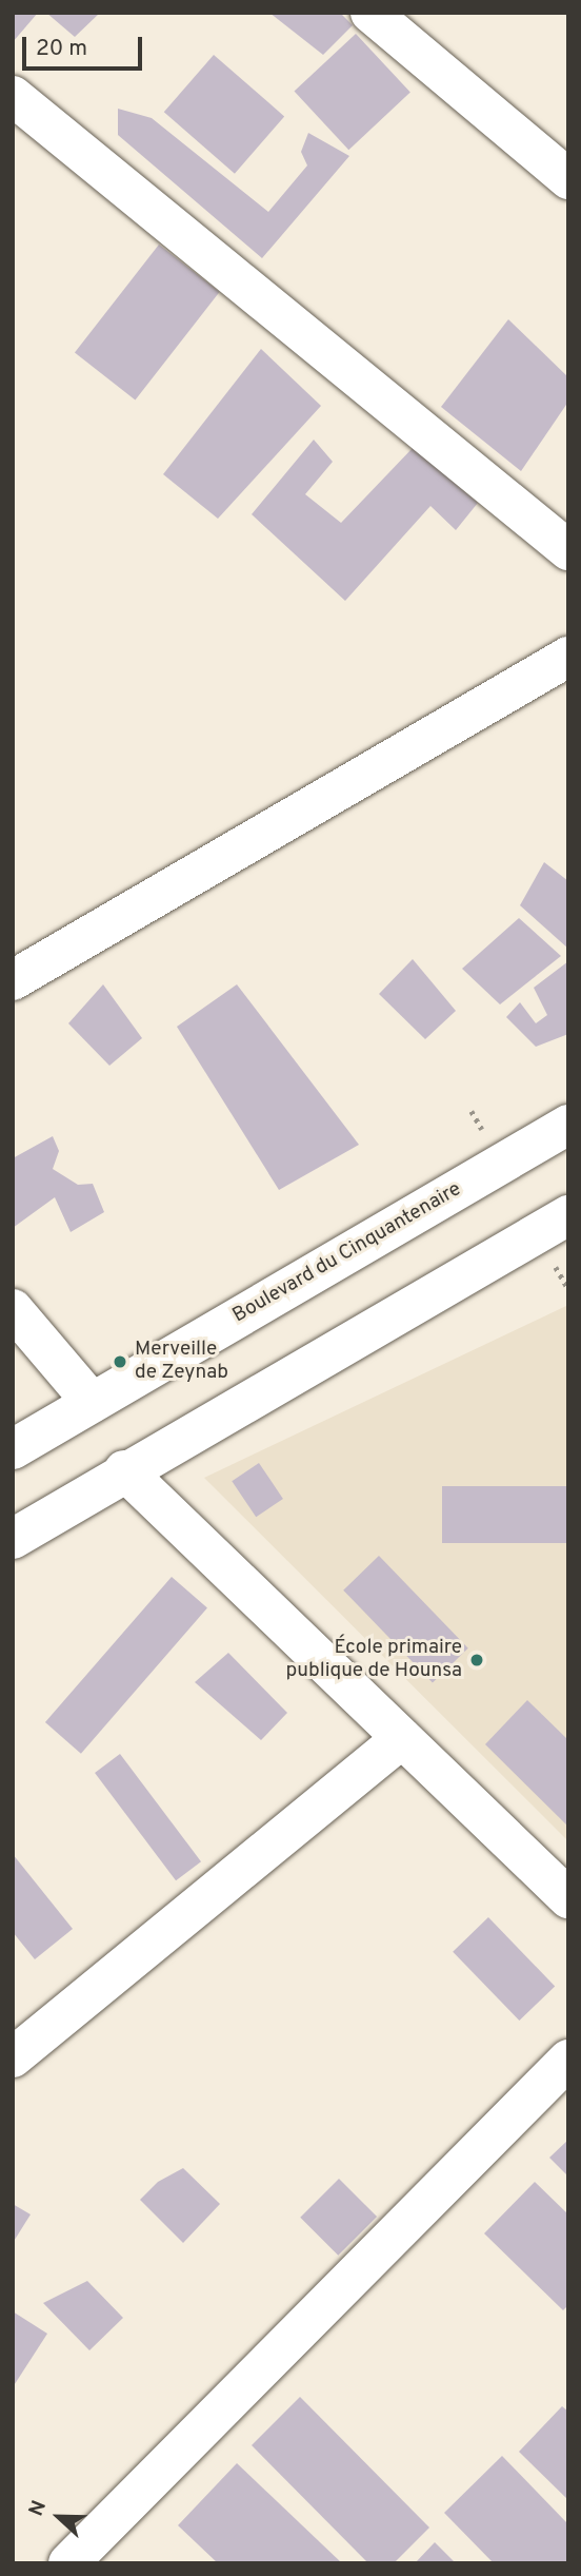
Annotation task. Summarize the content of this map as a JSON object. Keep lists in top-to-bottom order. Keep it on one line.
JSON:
{"streets":{"street":["Boulevard du Cinquantenaire"]},"places":["Merveille de Zeynab","École primaire publique de Hounsa"],"scale_bar":"20 m","north":"left"}
